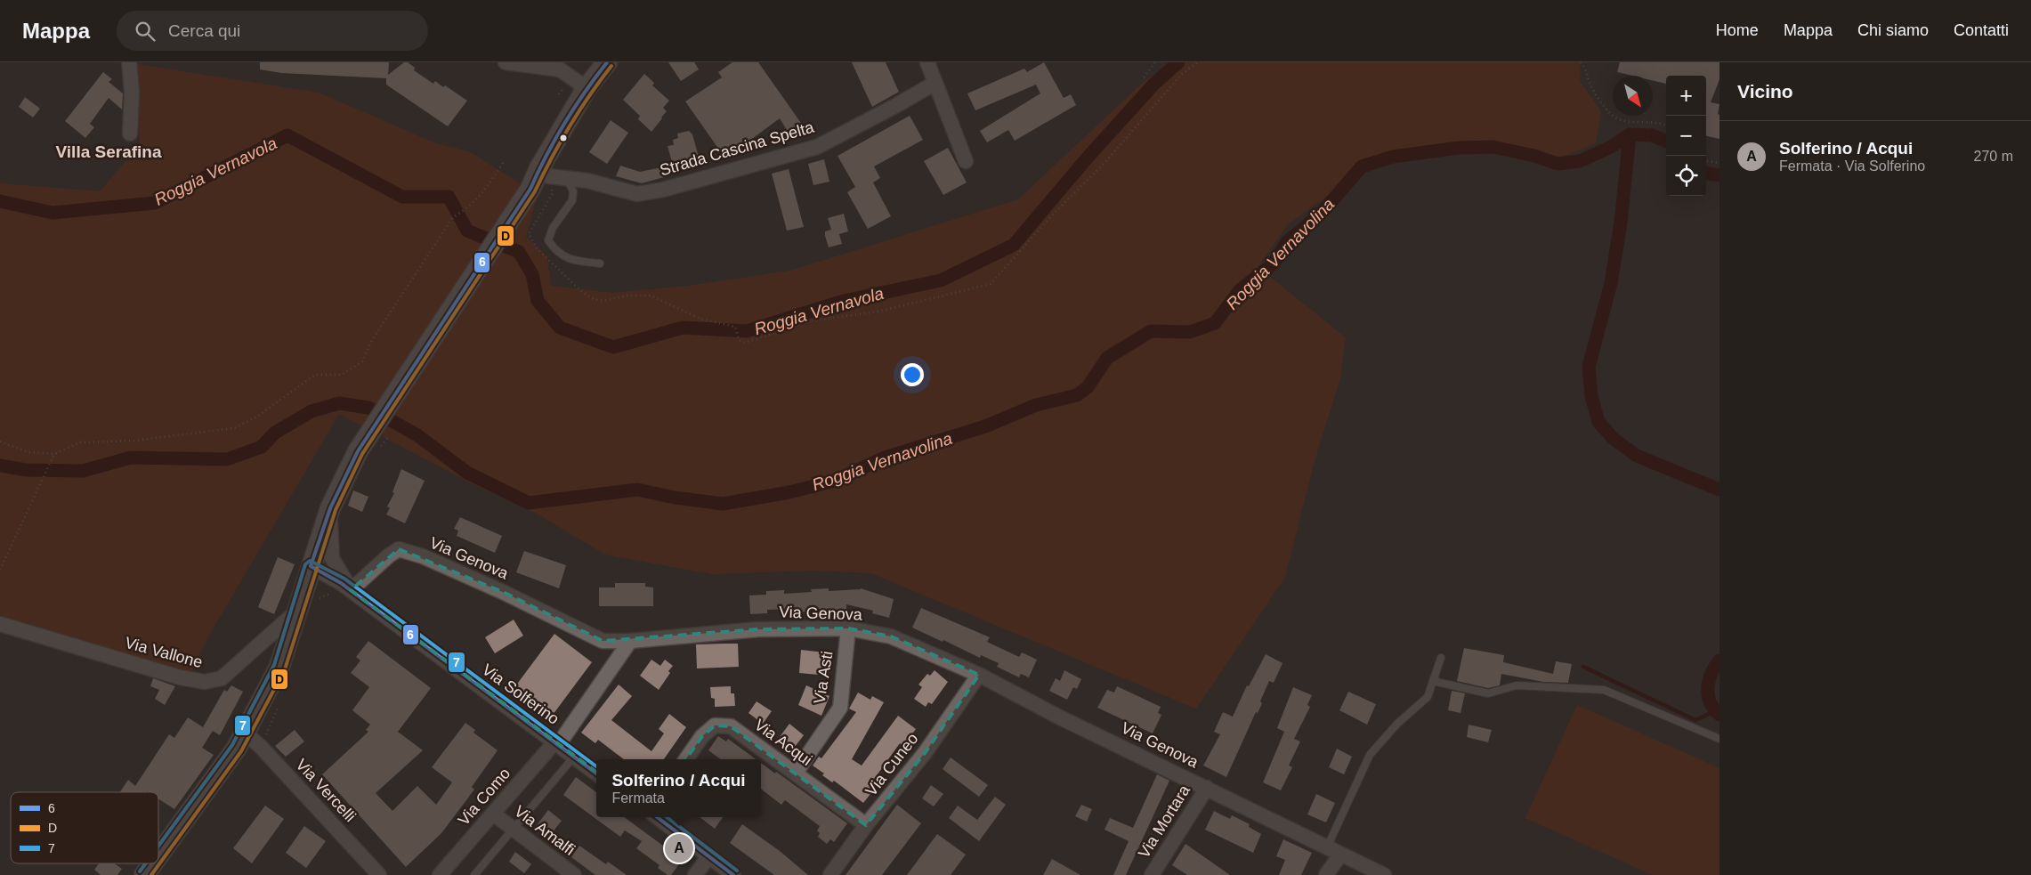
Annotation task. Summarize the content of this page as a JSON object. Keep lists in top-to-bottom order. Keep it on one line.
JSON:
{"streets":{"street":["Strada Cascina Spelta","Via Genova","Via Vallone","Via Asti","Via Solferino","Via Acqui","Via Cuneo","Via Vercelli","Via Como","Via Mortara","Via Amalfi"]},"crossings":[["Via Genova","Via Asti"],["Via Genova","Via Solferino"],["Via Genova","Via Cuneo"],["Via Genova","Via Como"],["Via Genova","Via Mortara"],["Via Asti","Via Acqui"],["Via Solferino","Via Como"],["Via Acqui","Via Cuneo"],["Via Como","Via Amalfi"]],"districts":["Villa Serafina"],"water":["Roggia Vernavola","Roggia Vernavolina"],"lines":["transit line 6","transit line D","transit line 7"],"legend":["6","D","7"],"north":"bottom right","page":{"header":"Mappa","search":"Cerca qui","nav":["Home","Mappa","Chi siamo","Contatti"],"heading":"Vicino","map_buttons":["+","−"],"list":[{"mark":"A","name":"Solferino / Acqui","note":"Fermata · Via Solferino","value":"270 m"}],"popup":["Solferino / Acqui","Fermata"],"pins":"A"}}
